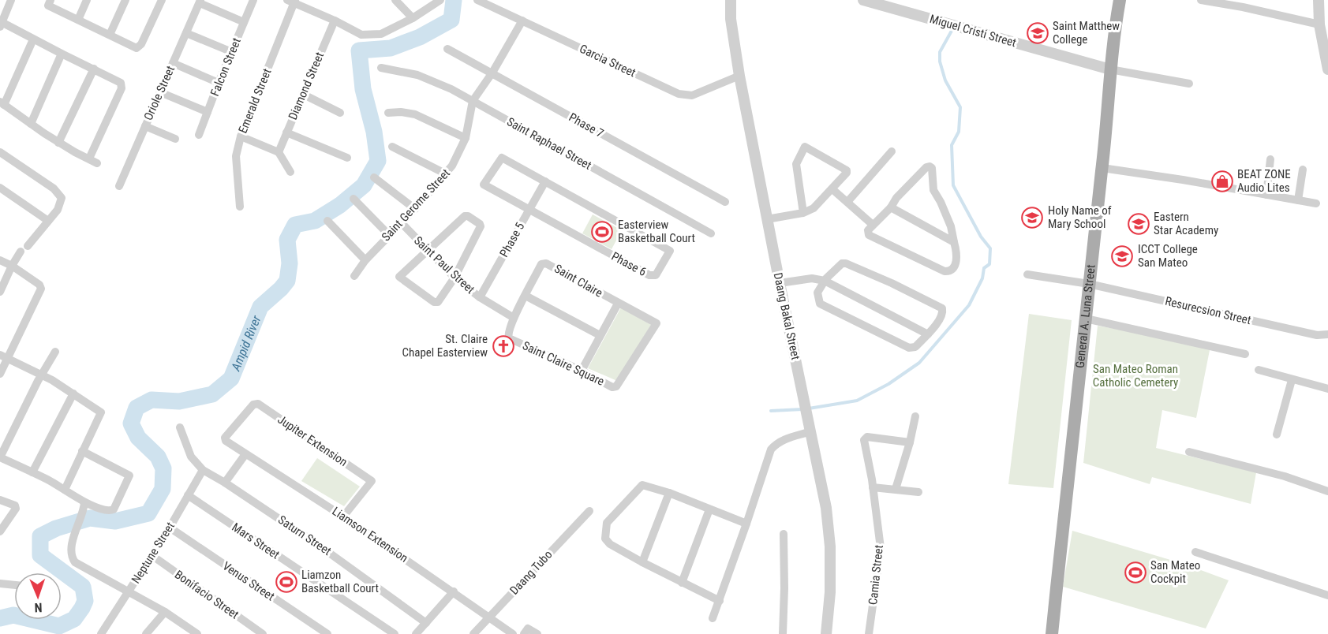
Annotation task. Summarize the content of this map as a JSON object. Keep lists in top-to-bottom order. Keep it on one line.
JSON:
{"streets":{"main road":["General A. Luna Street"],"street":["Miguel Cristi Street","Garcia Street","Falcon Street","Diamond Street","Oriole Street","Emerald Street","Phase 7","Saint Raphael Street","Saint Gerome Street","Phase 5","Phase 6","Saint Paul Street","Saint Claire","Resurecsion Street","Daang Bakal Street","Saint Claire Square","Jupiter Extension","Liamson Extension","Saturn Street","Mars Street","Neptune Street","Daang Tubo","Camia Street","Venus Street","Bonifacio Street"]},"crossings":[["Miguel Cristi Street","General A. Luna Street"],["Garcia Street","Daang Bakal Street"],["Saint Raphael Street","Saint Gerome Street"],["Saint Gerome Street","Saint Paul Street"],["Phase 5","Phase 6"],["Phase 5","Saint Paul Street"],["Saint Paul Street","Saint Claire"],["Saint Claire","Saint Claire Square"],["Resurecsion Street","General A. Luna Street"],["Jupiter Extension","Liamson Extension"],["Liamson Extension","Daang Tubo"],["Saturn Street","Neptune Street"],["Mars Street","Neptune Street"],["Neptune Street","Venus Street"],["Neptune Street","Bonifacio Street"]],"water":["Ampid River"],"parks":["San Mateo Roman Catholic Cemetery"],"places":{"school or university":["Saint Matthew College","Holy Name of Mary School","Eastern Star Academy","ICCT College San Mateo"],"shop":["BEAT ZONE Audio Lites"],"sports":["Easterview Basketball Court","San Mateo Cockpit","Liamzon Basketball Court"],"church":["St. Claire Chapel Easterview"]},"north":"bottom"}
